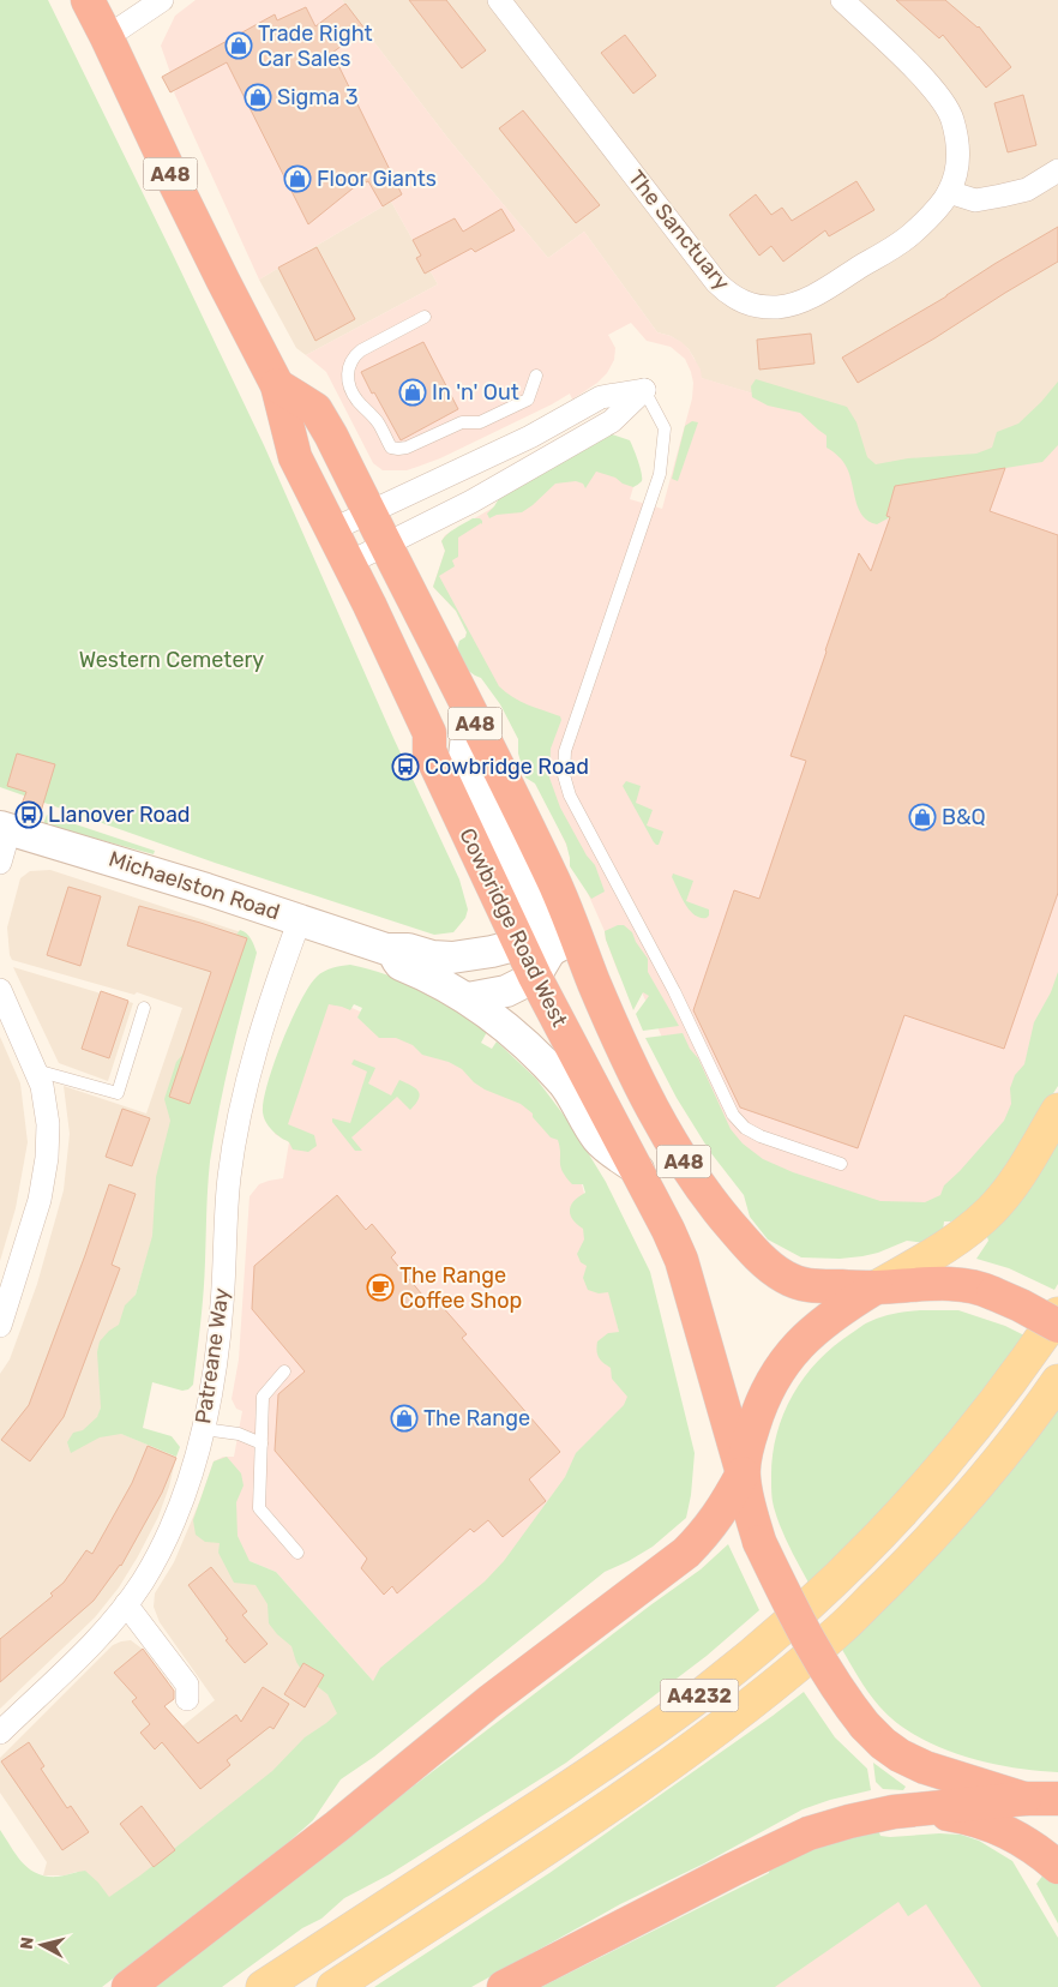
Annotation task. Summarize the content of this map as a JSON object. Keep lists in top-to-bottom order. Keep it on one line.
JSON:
{"streets":{"highway":["A48","Cowbridge Road West"],"main road":["A4232"],"street":["The Sanctuary","Michaelston Road","Patreane Way"]},"crossings":[["Michaelston Road","Cowbridge Road West"],["Michaelston Road","Patreane Way"]],"parks":["Western Cemetery"],"places":{"shop":["Trade Right Car Sales","Sigma 3","Floor Giants","In 'n' Out","B&Q","The Range"],"bus stop":["Cowbridge Road","Llanover Road"],"cafe":["The Range Coffee Shop"]},"north":"left"}
